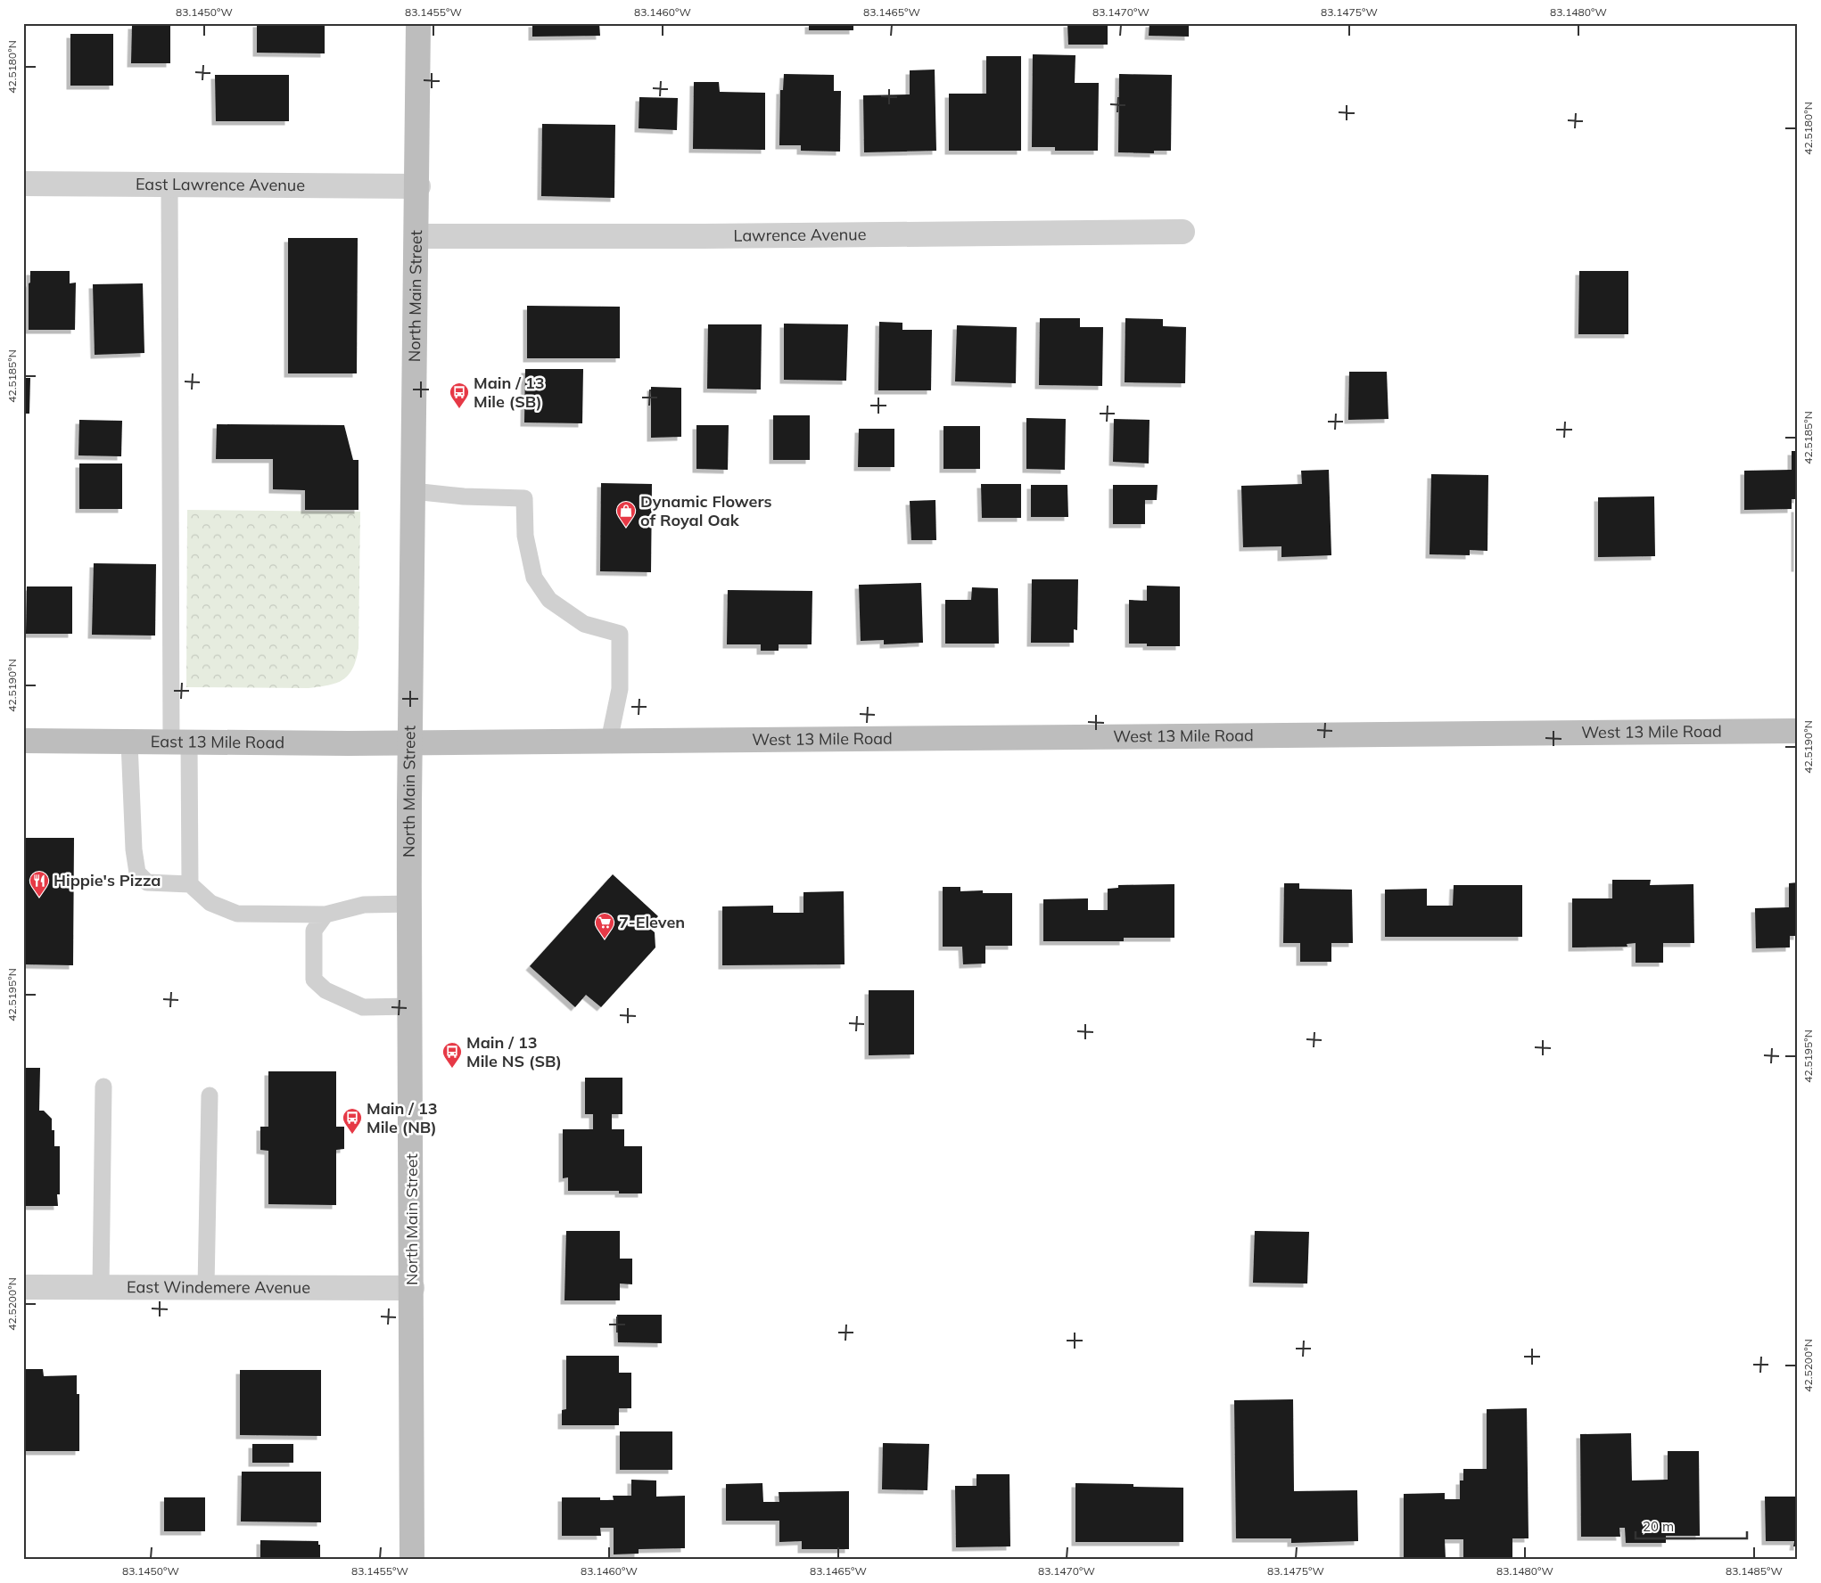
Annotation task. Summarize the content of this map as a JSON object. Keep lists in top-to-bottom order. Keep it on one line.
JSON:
{"streets":{"main road":["North Main Street","West 13 Mile Road","East 13 Mile Road"],"street":["East Lawrence Avenue","Lawrence Avenue","East Windemere Avenue"]},"crossings":[["East Lawrence Avenue","North Main Street"],["Lawrence Avenue","North Main Street"],["North Main Street","West 13 Mile Road"],["North Main Street","East 13 Mile Road"],["North Main Street","East Windemere Avenue"],["West 13 Mile Road","East 13 Mile Road"]],"places":{"bus stop":["Main / 13 Mile (SB)","Main / 13 Mile NS (SB)","Main / 13 Mile (NB)"],"shop":["Dynamic Flowers of Royal Oak"],"restaurant":["Hippie's Pizza"],"supermarket":["7-Eleven"]},"scale_bar":"20 m","coordinates":["83.1450°W","83.1455°W","83.1460°W","83.1465°W","83.1470°W","83.1475°W","83.1480°W","42.5180°N","42.5185°N","42.5190°N","42.5195°N","42.5200°N","83.1485°W"]}
